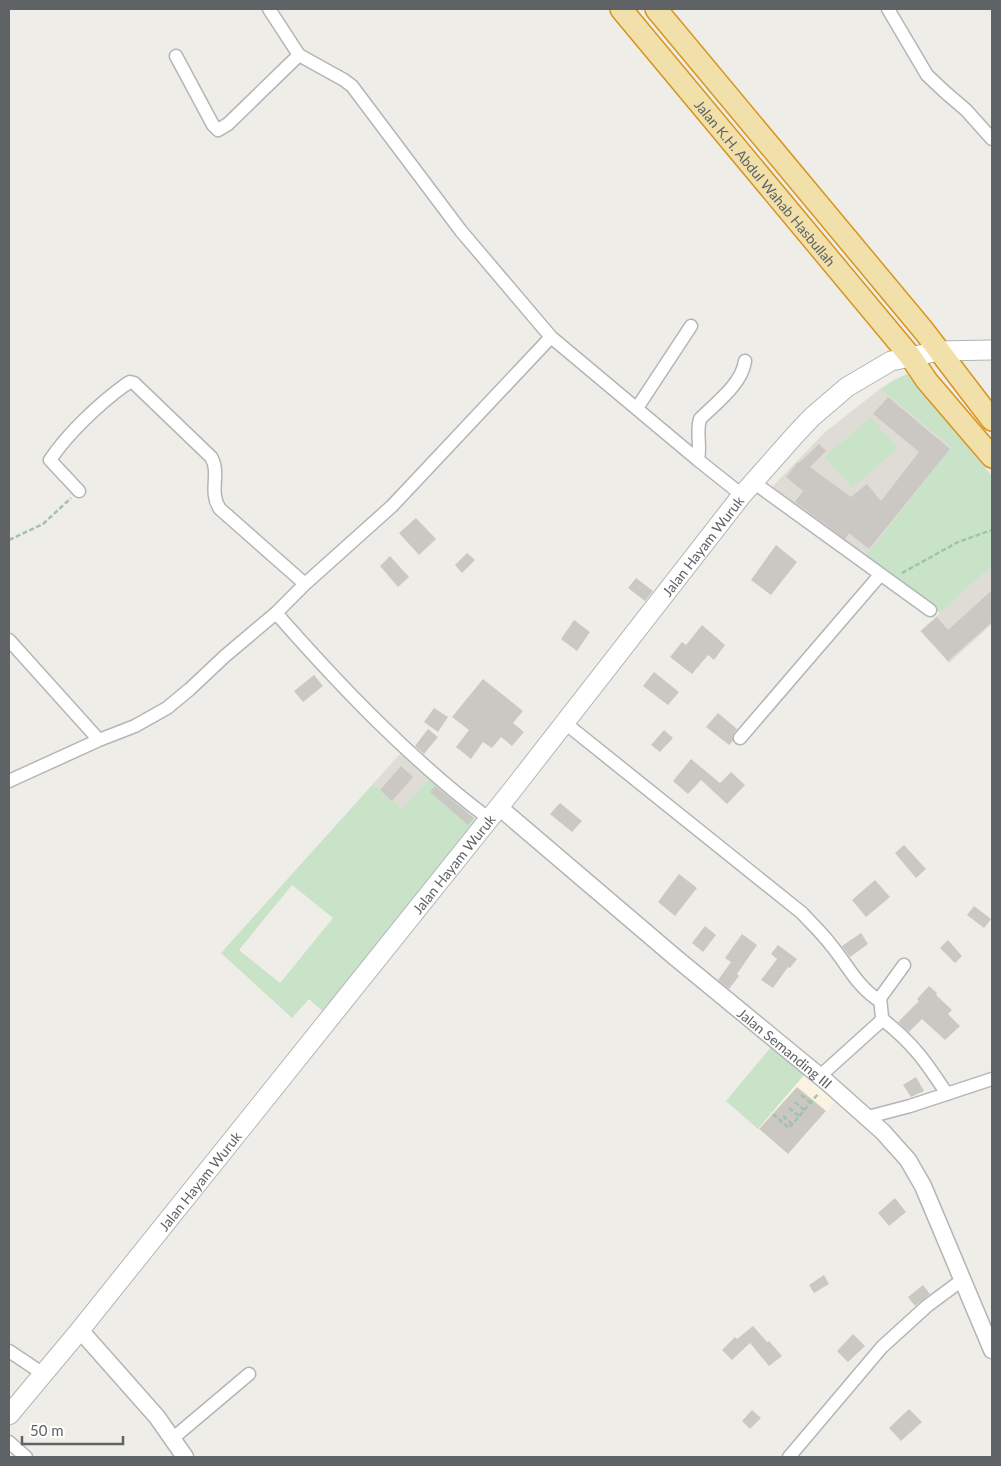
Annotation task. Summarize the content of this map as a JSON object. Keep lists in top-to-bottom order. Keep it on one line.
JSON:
{"streets":{"highway":["Jalan K.H. Abdul Wahab Hasbullah"],"main road":["Jalan Hayam Wuruk"],"street":["Jalan Semanding III"]},"crossings":[["Jalan K.H. Abdul Wahab Hasbullah","Jalan Hayam Wuruk"],["Jalan Hayam Wuruk","Jalan Semanding III"]],"scale_bar":"50 m"}
